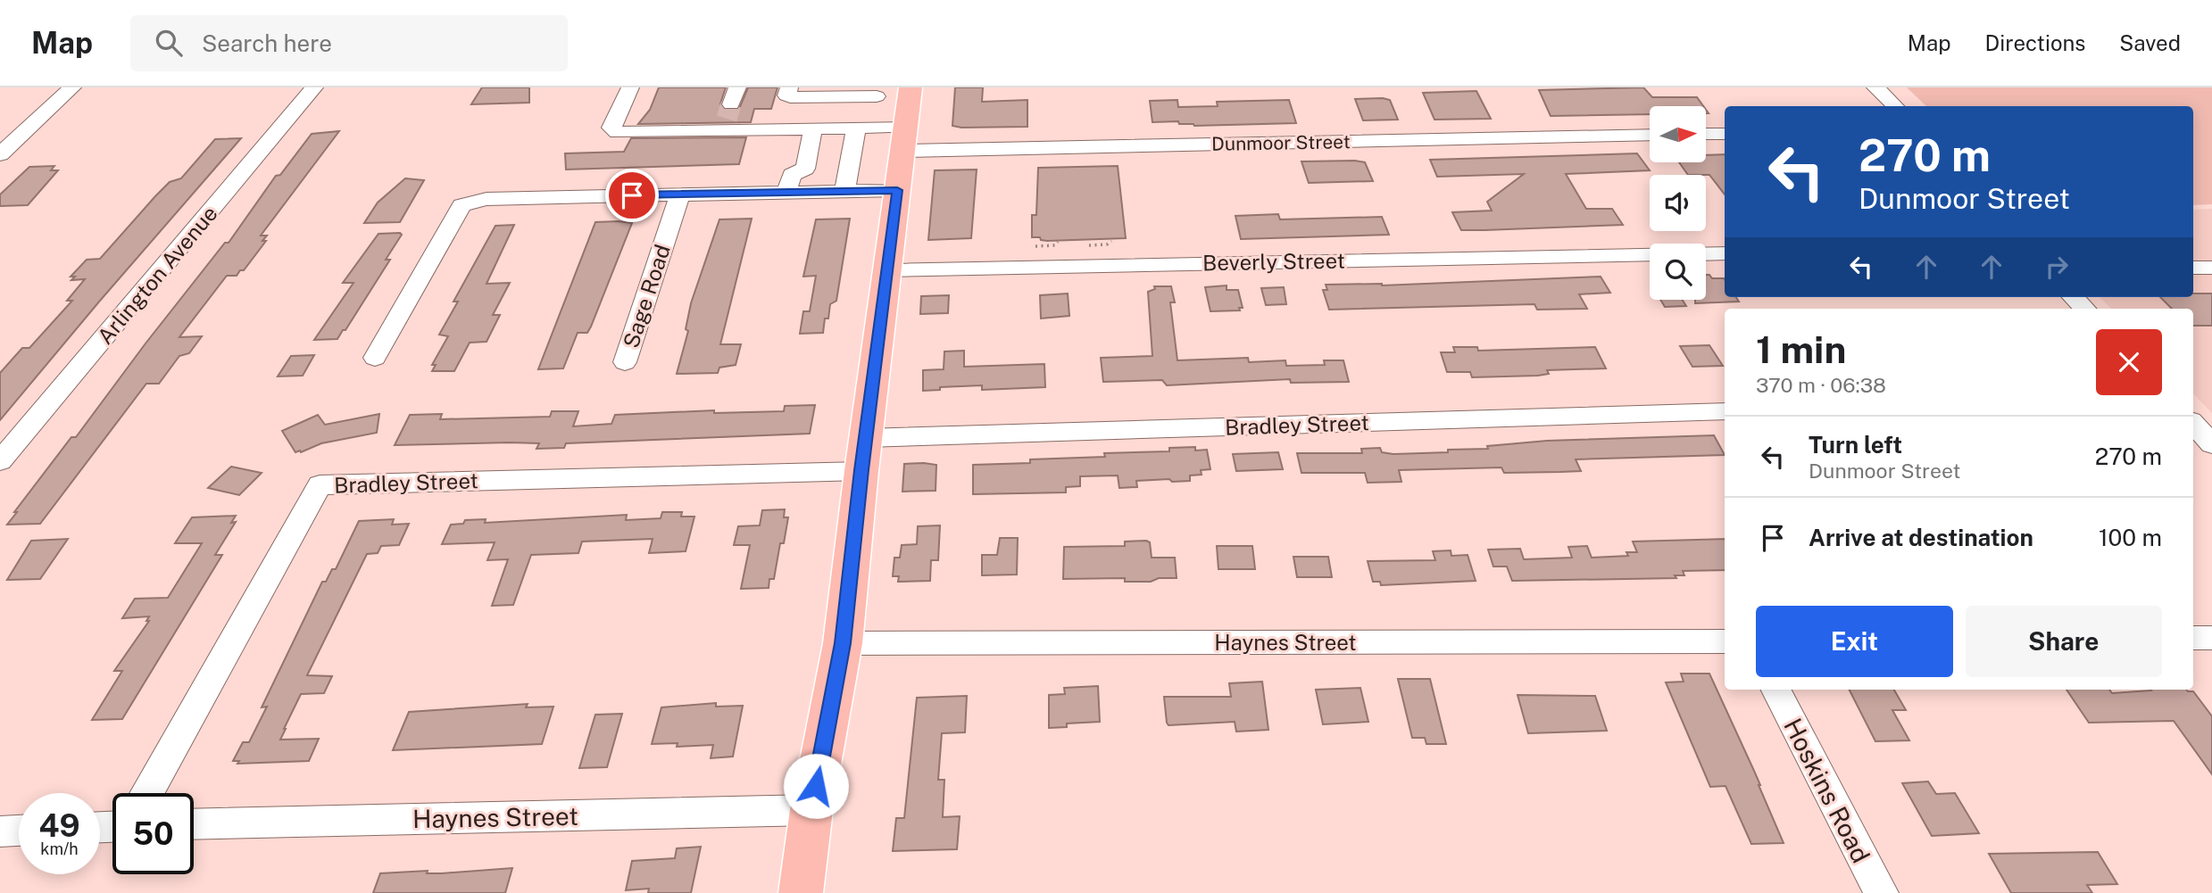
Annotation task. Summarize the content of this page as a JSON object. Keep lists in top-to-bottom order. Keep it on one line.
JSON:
{"streets":{"street":["Dunmoor Street","Beverly Street","Arlington Avenue","Sage Road","Bradley Street","Haynes Street","Hoskins Road"]},"north":"right","page":{"header":"Map","search":"Search here","nav":["Map","Directions","Saved"],"turn":["270 m","Dunmoor Street"],"heading":["1 min","370 m · 06:38"],"list":[{"name":"Turn left","note":"Dunmoor Street","value":"270 m"},{"name":"Arrive at destination","value":"100 m"}],"buttons":["Exit","Share"],"speed":"49 km/h","limit":"50"}}
